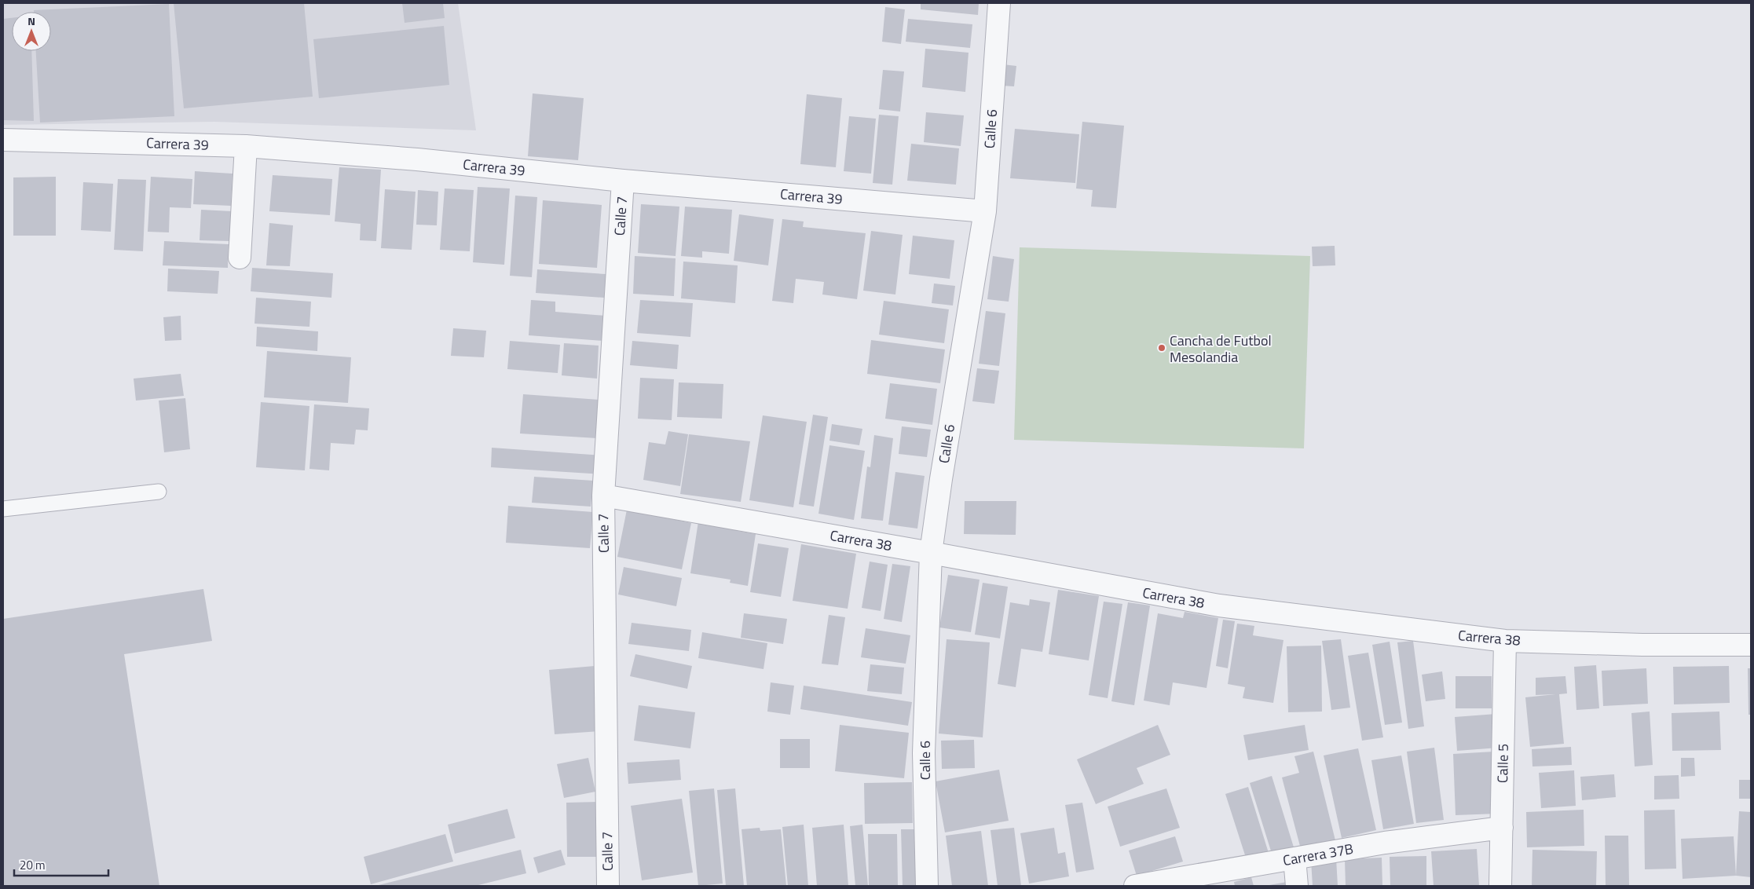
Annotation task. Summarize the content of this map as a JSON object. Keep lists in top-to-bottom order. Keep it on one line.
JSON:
{"streets":{"street":["Calle 6","Carrera 39","Calle 7","Carrera 38","Calle 5","Carrera 37B"]},"crossings":[["Calle 6","Carrera 39"],["Calle 6","Carrera 38"],["Carrera 39","Calle 7"],["Calle 7","Carrera 38"],["Carrera 38","Calle 5"],["Calle 5","Carrera 37B"]],"places":["Cancha de Futbol Mesolandia"],"scale_bar":"20 m","north":"top"}
